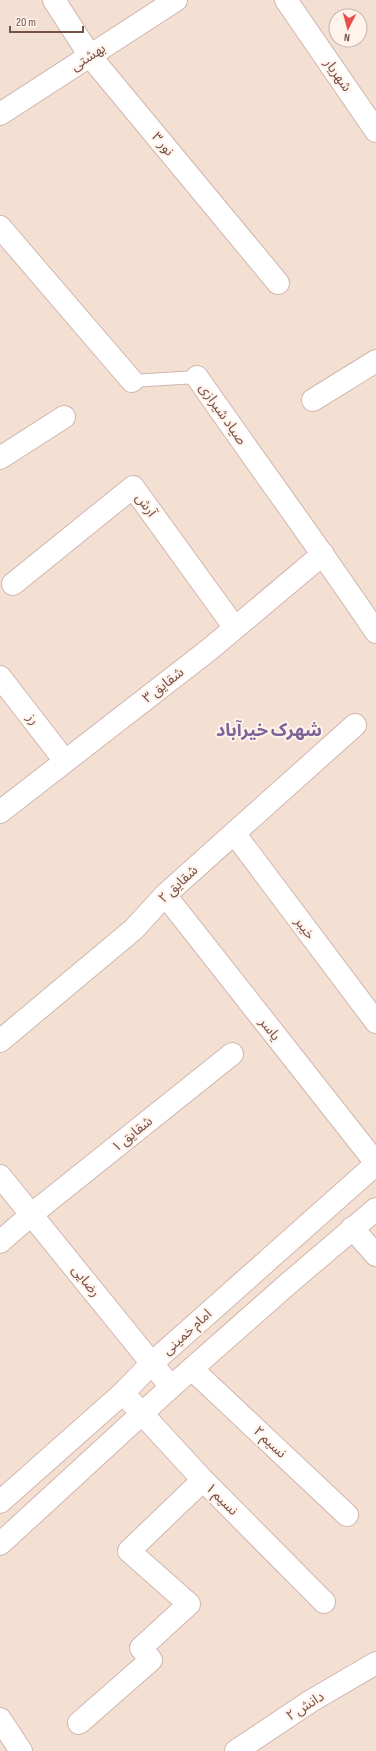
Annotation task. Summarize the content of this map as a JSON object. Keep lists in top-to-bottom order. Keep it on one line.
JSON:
{"streets":{"street":["بهشتی","شهریار","نور ۳","صیاد شیرازی","آرش","شقایق ۳","رز","شقایق ۲","خیبر","یاسر","شقایق ۱","رضایی","امام خمینی","نسیم ۲","نسیم ۱","دانش ۲"]},"crossings":[["بهشتی","نور ۳"],["صیاد شیرازی","شقایق ۳"],["آرش","شقایق ۳"],["شقایق ۳","رز"],["شقایق ۲","خیبر"],["شقایق ۲","یاسر"],["یاسر","امام خمینی"],["شقایق ۱","رضایی"],["رضایی","امام خمینی"],["امام خمینی","نسیم ۱"]],"districts":["شهرک خیرآباد"],"scale_bar":"20 m","north":"bottom"}
